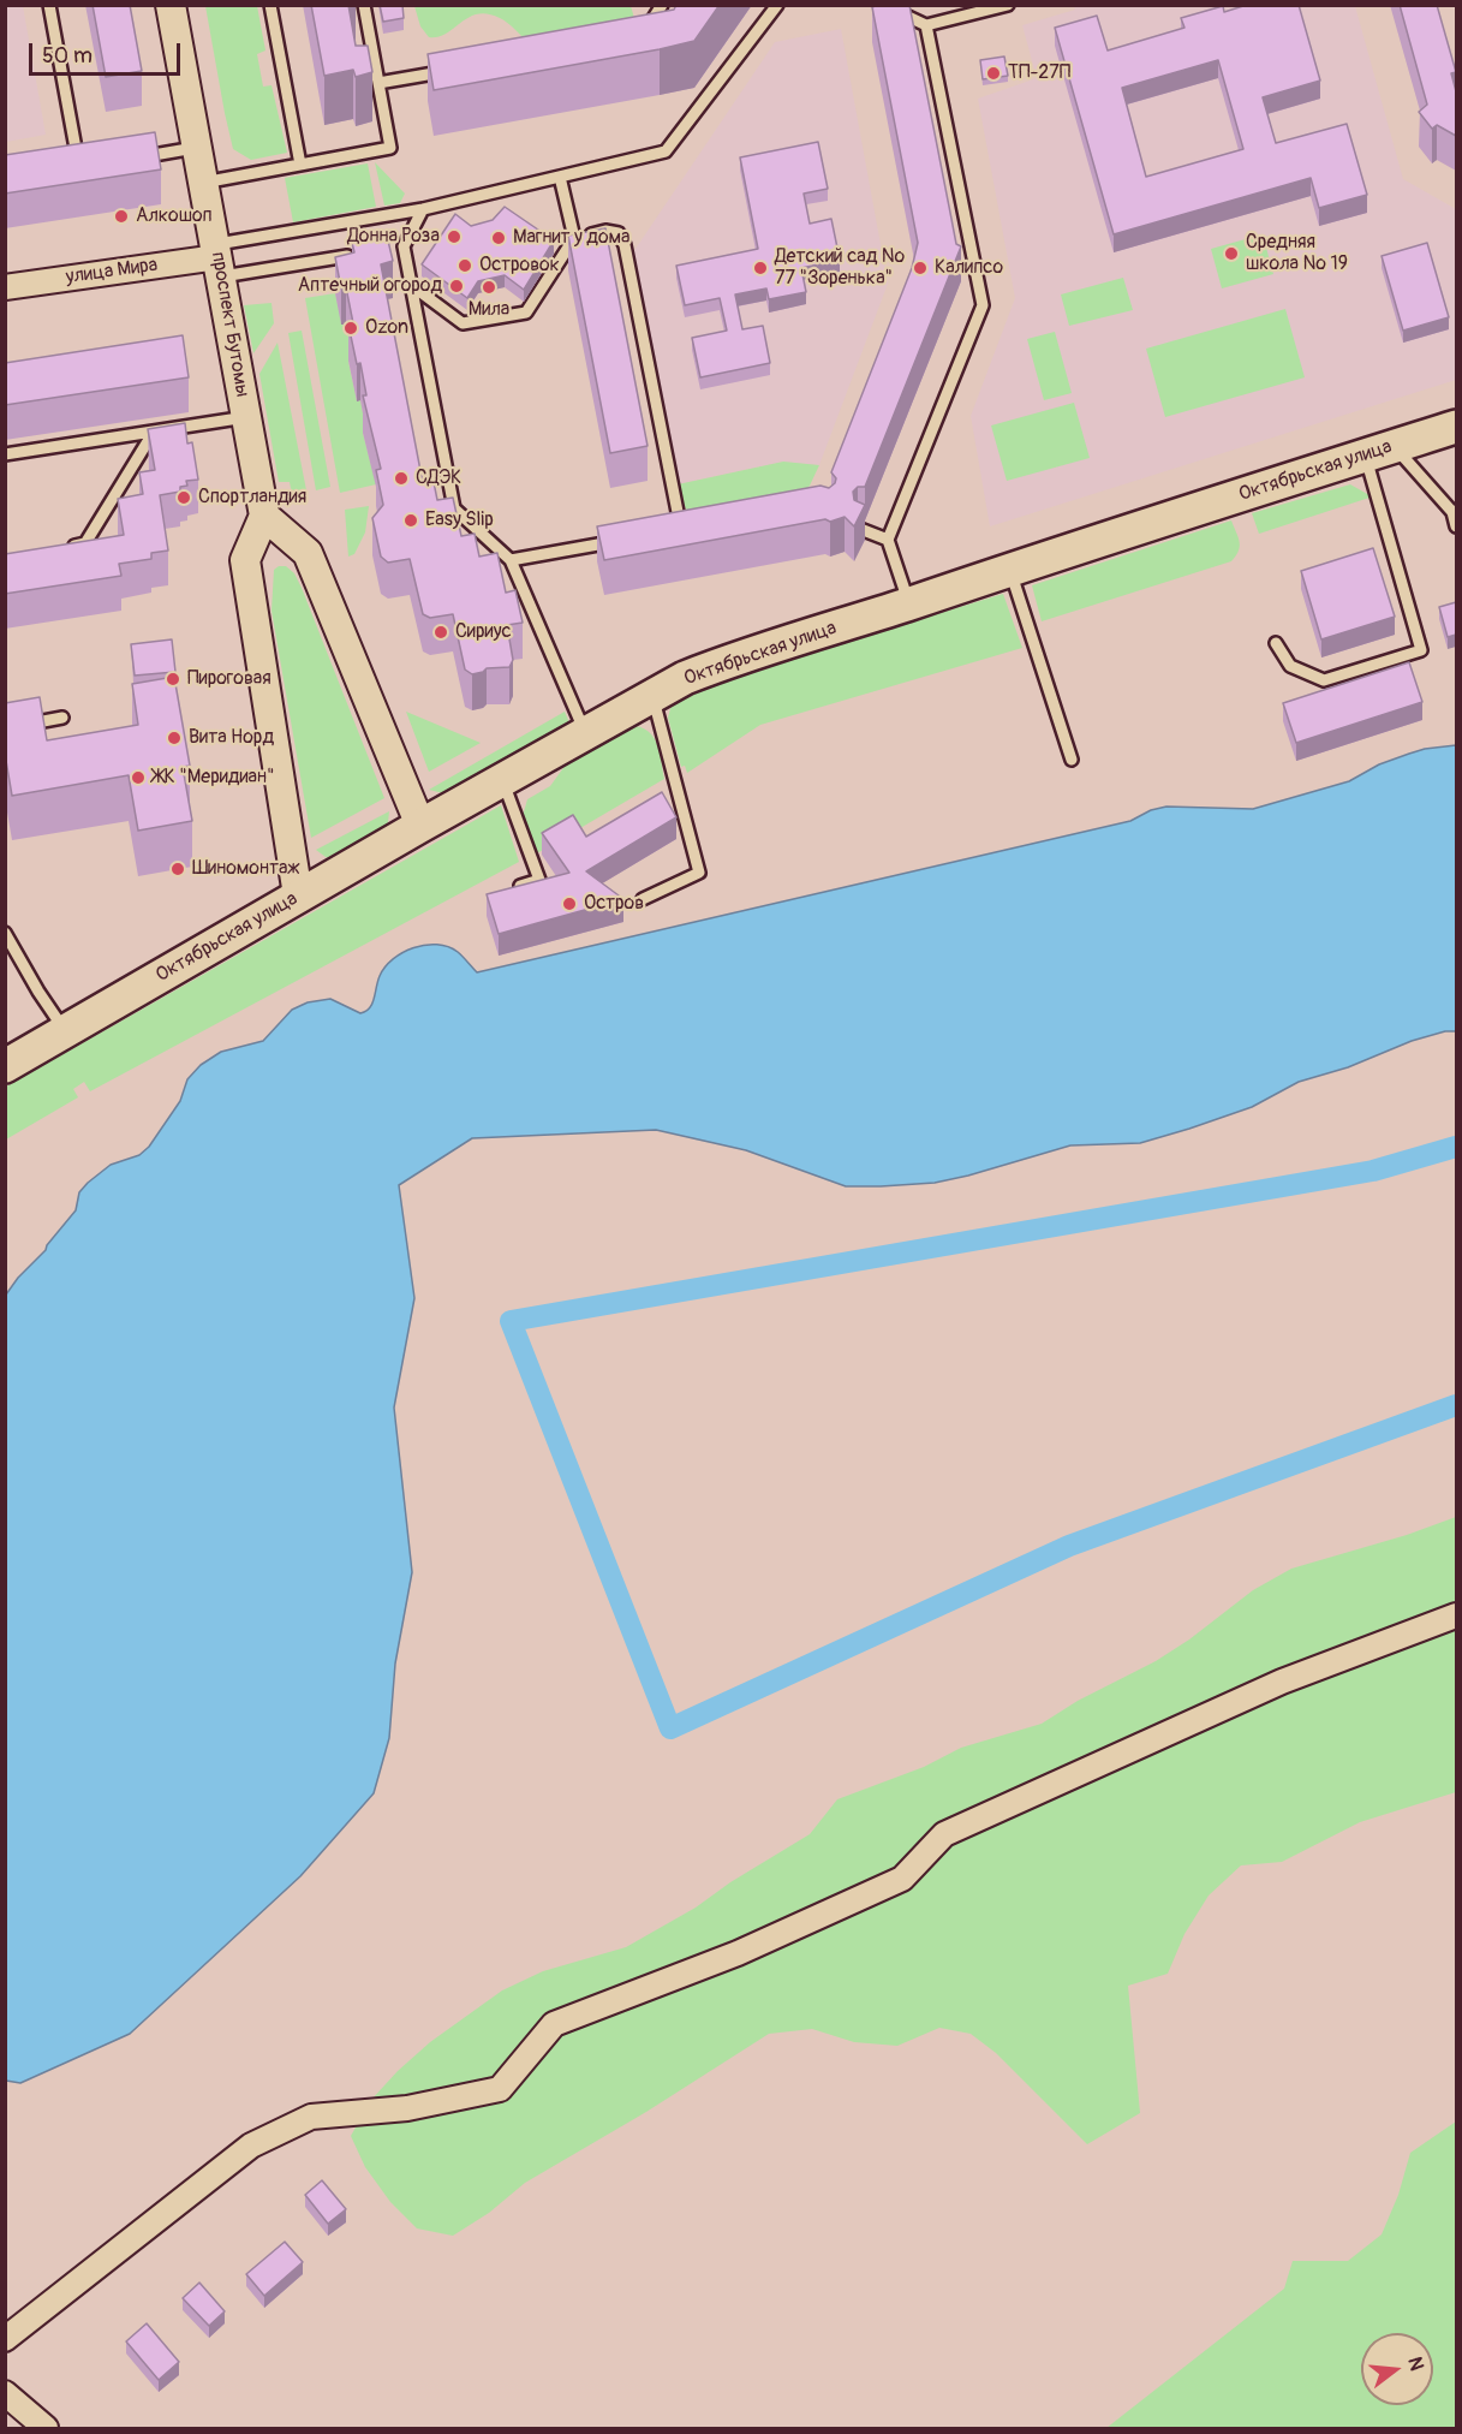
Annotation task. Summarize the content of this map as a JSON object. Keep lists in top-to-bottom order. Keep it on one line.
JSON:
{"streets":{"main road":["Октябрьская улица"],"street":["улица Мира","проспект Бутомы"]},"crossings":[["улица Мира","проспект Бутомы"]],"places":["ТП-27П","Алкошоп","Донна Роза","Магнит у дома","Средняя школа № 19","Островок","Детский сад № 77 \"Зоренька\"","Калипсо","Аптечный огород","Мила","Ozon","СДЭК","Спортландия","Easy Slip","Сириус","Пироговая","Вита Норд","ЖК \"Меридиан\"","Шиномонтаж","Остров"],"scale_bar":"50 m","north":"right"}
